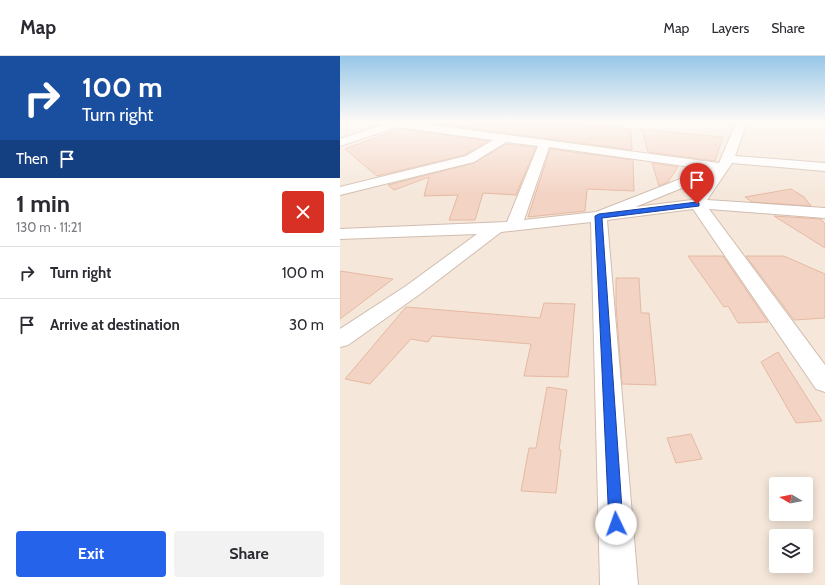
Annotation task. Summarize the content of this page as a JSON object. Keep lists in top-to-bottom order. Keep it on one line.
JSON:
{"north":"left","page":{"header":"Map","nav":["Map","Layers","Share"],"turn":["100 m","Turn right"],"then":"Then","heading":["1 min","130 m · 11:21"],"list":[{"name":"Turn right","value":"100 m"},{"name":"Arrive at destination","value":"30 m"}],"buttons":["Exit","Share"]}}
